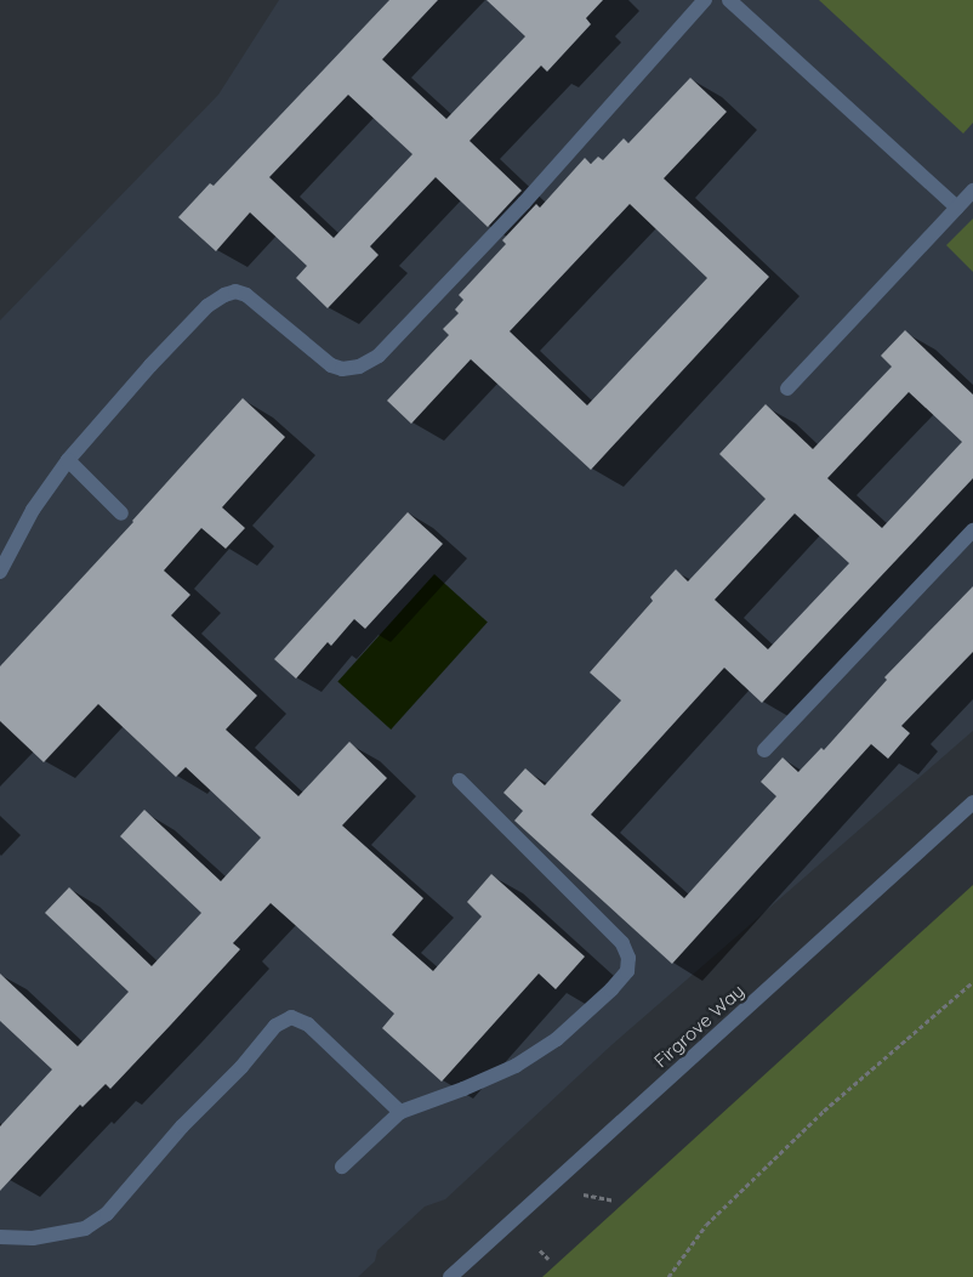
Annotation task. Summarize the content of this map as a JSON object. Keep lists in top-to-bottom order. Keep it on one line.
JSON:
{"streets":{"street":["Firgrove Way"]}}
